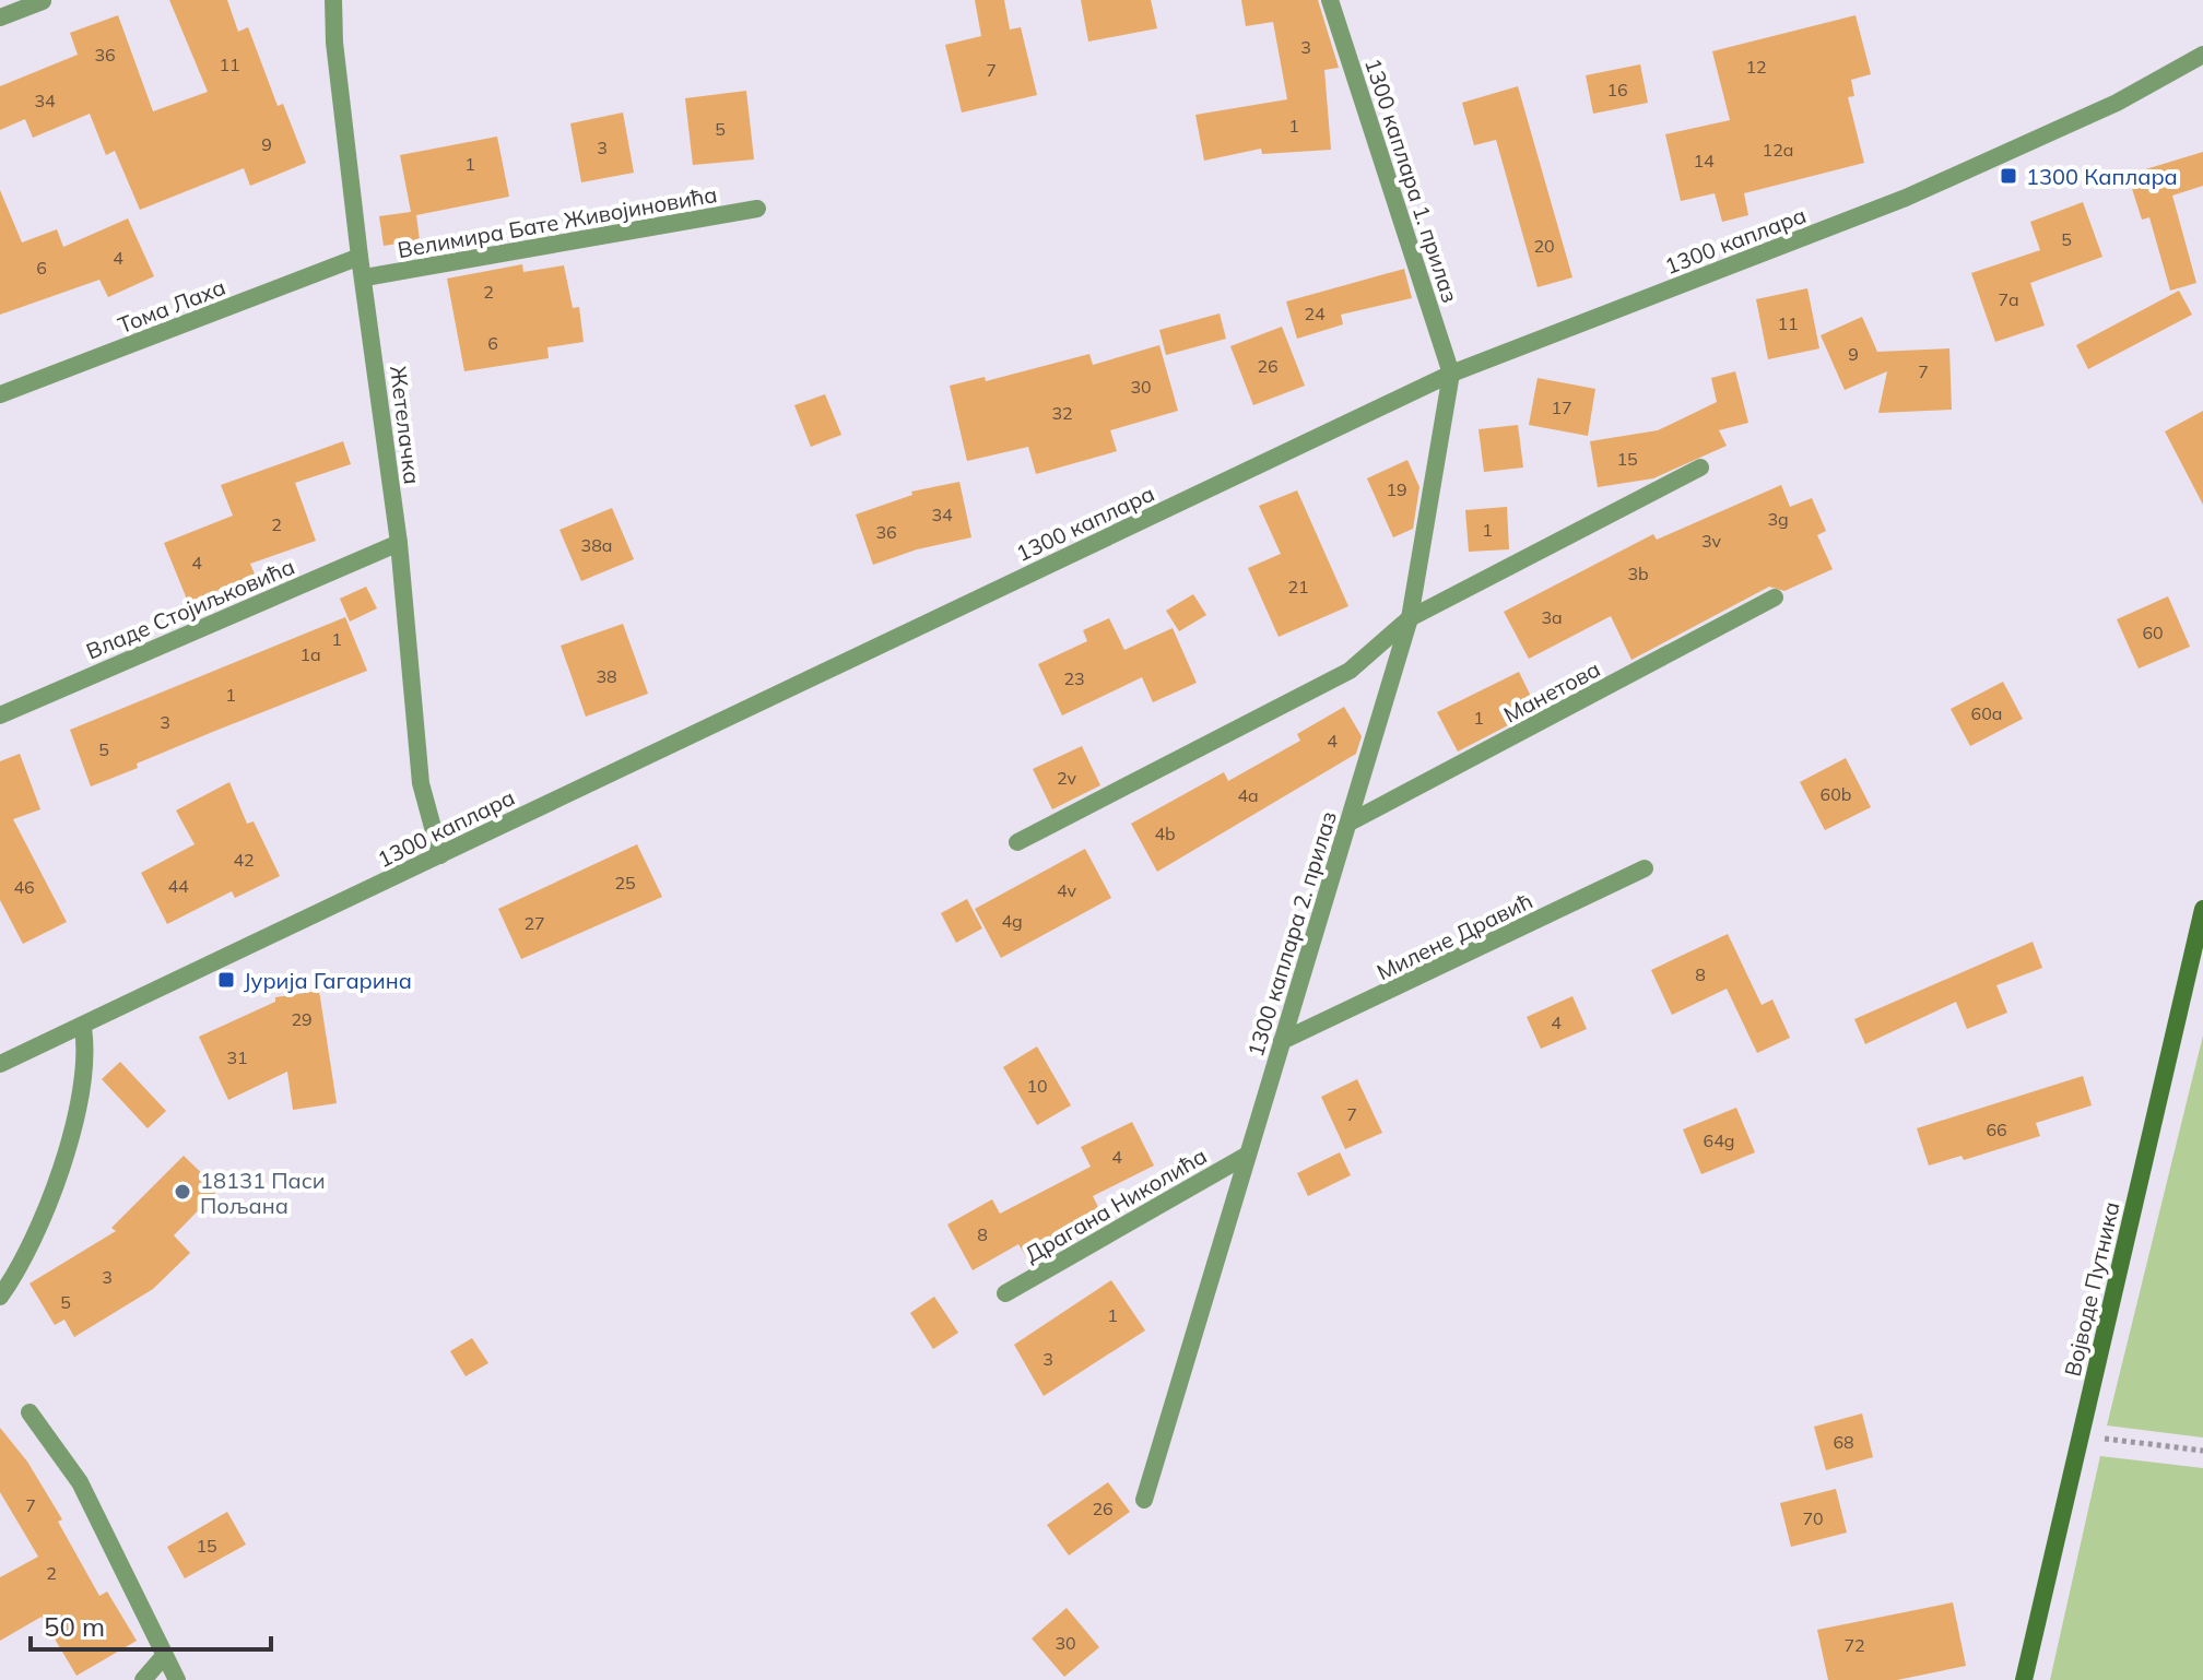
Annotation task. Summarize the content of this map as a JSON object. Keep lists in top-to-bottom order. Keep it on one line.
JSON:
{"streets":{"street":["1300 каплара 1. прилаз","Велимира Бате Живојиновића","1300 каплара","Тома Лаха","Жетелачка","Владе Стојиљковића","Манетова","1300 каплара 2. прилаз","Милене Дравић","Драгана Николића","Војводе Путника"]},"crossings":[["1300 каплара 1. прилаз","1300 каплара"],["1300 каплара 1. прилаз","1300 каплара 2. прилаз"],["Велимира Бате Живојиновића","Жетелачка"],["1300 каплара","Жетелачка"],["1300 каплара","1300 каплара 2. прилаз"],["Тома Лаха","Жетелачка"],["Жетелачка","Владе Стојиљковића"],["Манетова","1300 каплара 2. прилаз"],["1300 каплара 2. прилаз","Милене Дравић"],["1300 каплара 2. прилаз","Драгана Николића"]],"places":{"transit":["1300 Каплара","Јурија Гагарина"],"other":["18131 Паси Пољана"]},"house_numbers":["3","36","11","12","7","16","34","1","5","9","3","12a","14","1","5","20","4","6","2","7a","24","11","6","9","26","7","30","17","32","15","19","34","3g","2","1","36","3v","38a","4","3b","21","3a","60","1","1a","38","23","1","60a","1","3","4","5","2v","60b","4a","4b","42","25","44","46","4v","4g","27","8","29","4","31","10","7","66","64g","4","8","3","5","1","3","68","7","26","70","15","2","30","72"],"scale_bar":"50 m"}
